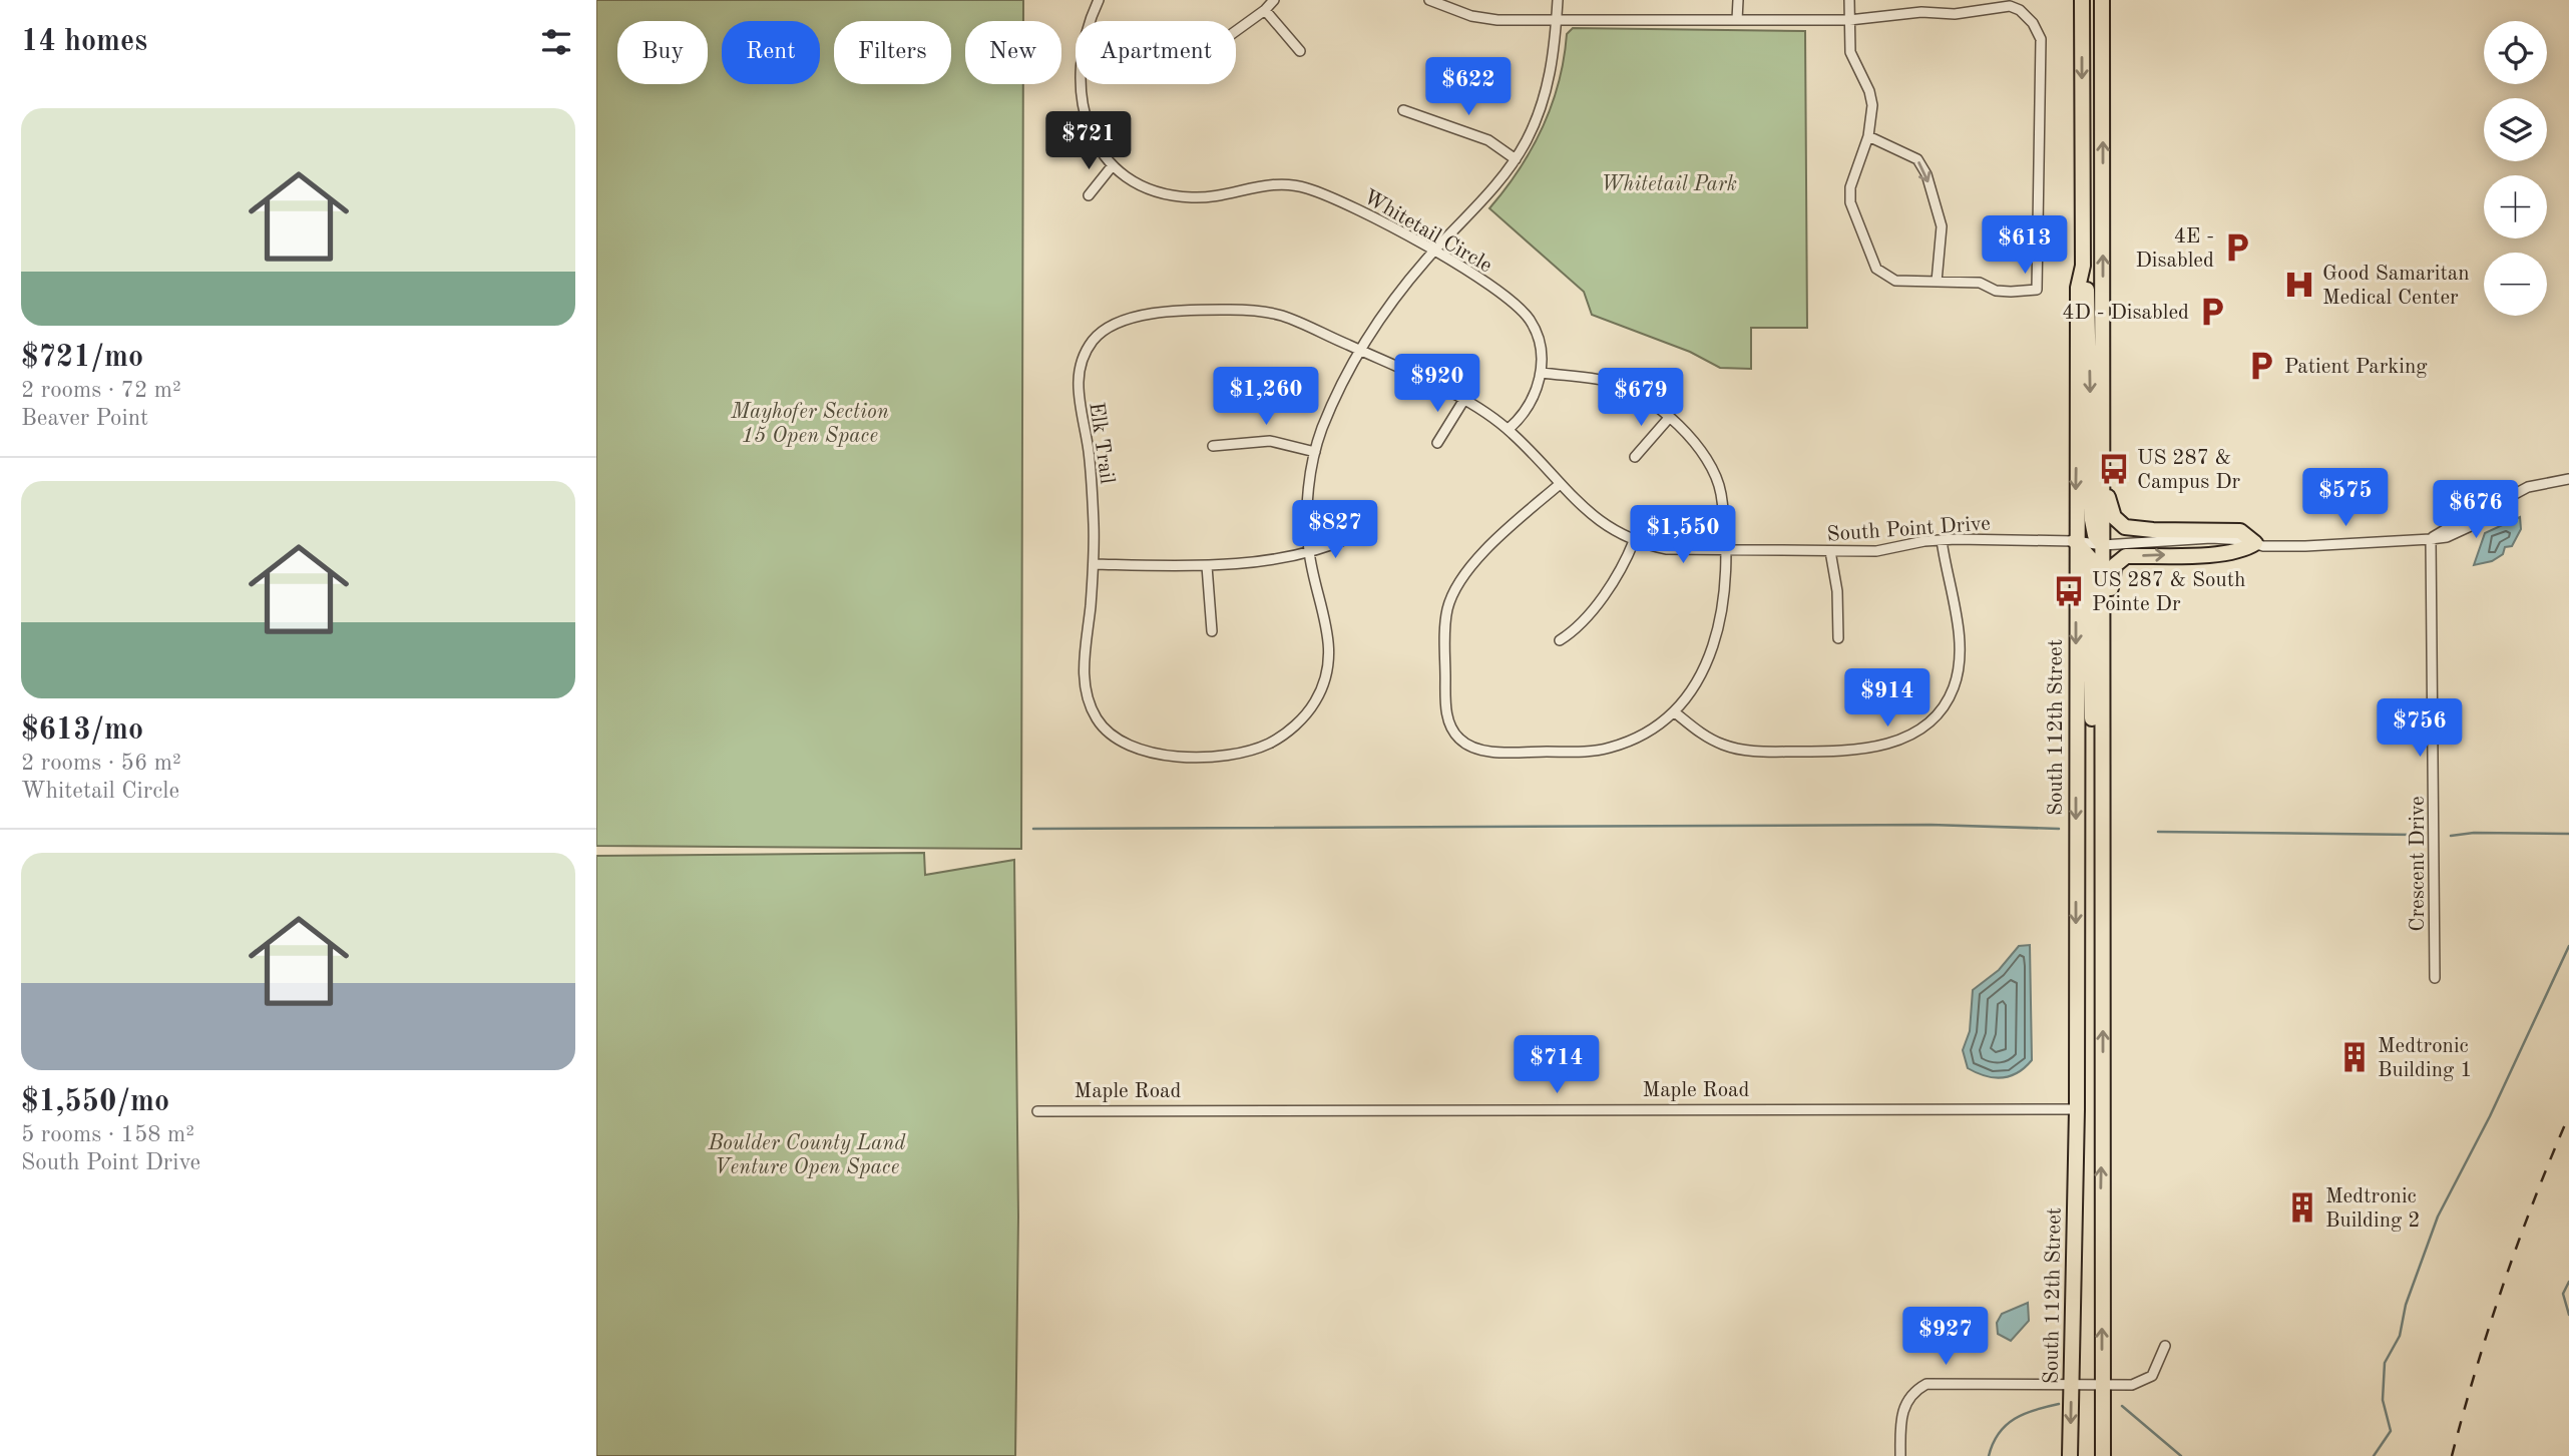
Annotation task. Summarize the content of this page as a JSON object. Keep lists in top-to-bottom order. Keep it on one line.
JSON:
{"streets":{"main road":["South 112th Street","Maple Road"],"street":["Whitetail Circle","Elk Trail","South Point Drive","Crescent Drive"]},"crossings":[["Whitetail Circle","South Point Drive"],["Elk Trail","South Point Drive"],["South Point Drive","South 112th Street"],["South Point Drive","Crescent Drive"],["South 112th Street","Maple Road"]],"parks":["Whitetail Park","Mayhofer Section 15 Open Space","Boulder County Land Venture Open Space"],"places":{"parking":["4E - Disabled","4D - Disabled","Patient Parking"],"hospital":["Good Samaritan Medical Center"],"bus stop":["US 287 & Campus Dr","US 287 & South Pointe Dr"],"building":["Medtronic Building 1","Medtronic Building 2"]},"page":{"heading":"14 homes","map_buttons":["+","−"],"chip":["Buy","Rent","Filters","New","Apartment"],"price":["$622","$721","$613","$920","$1,260","$679","$575","$676","$827","$1,550","$914","$756","$714","$927"],"list":[{"name":"$721/mo","note":"2 rooms · 72 m² · Beaver Point"},{"name":"$613/mo","note":"2 rooms · 56 m² · Whitetail Circle"},{"name":"$1,550/mo","note":"5 rooms · 158 m² · South Point Drive"}]}}
